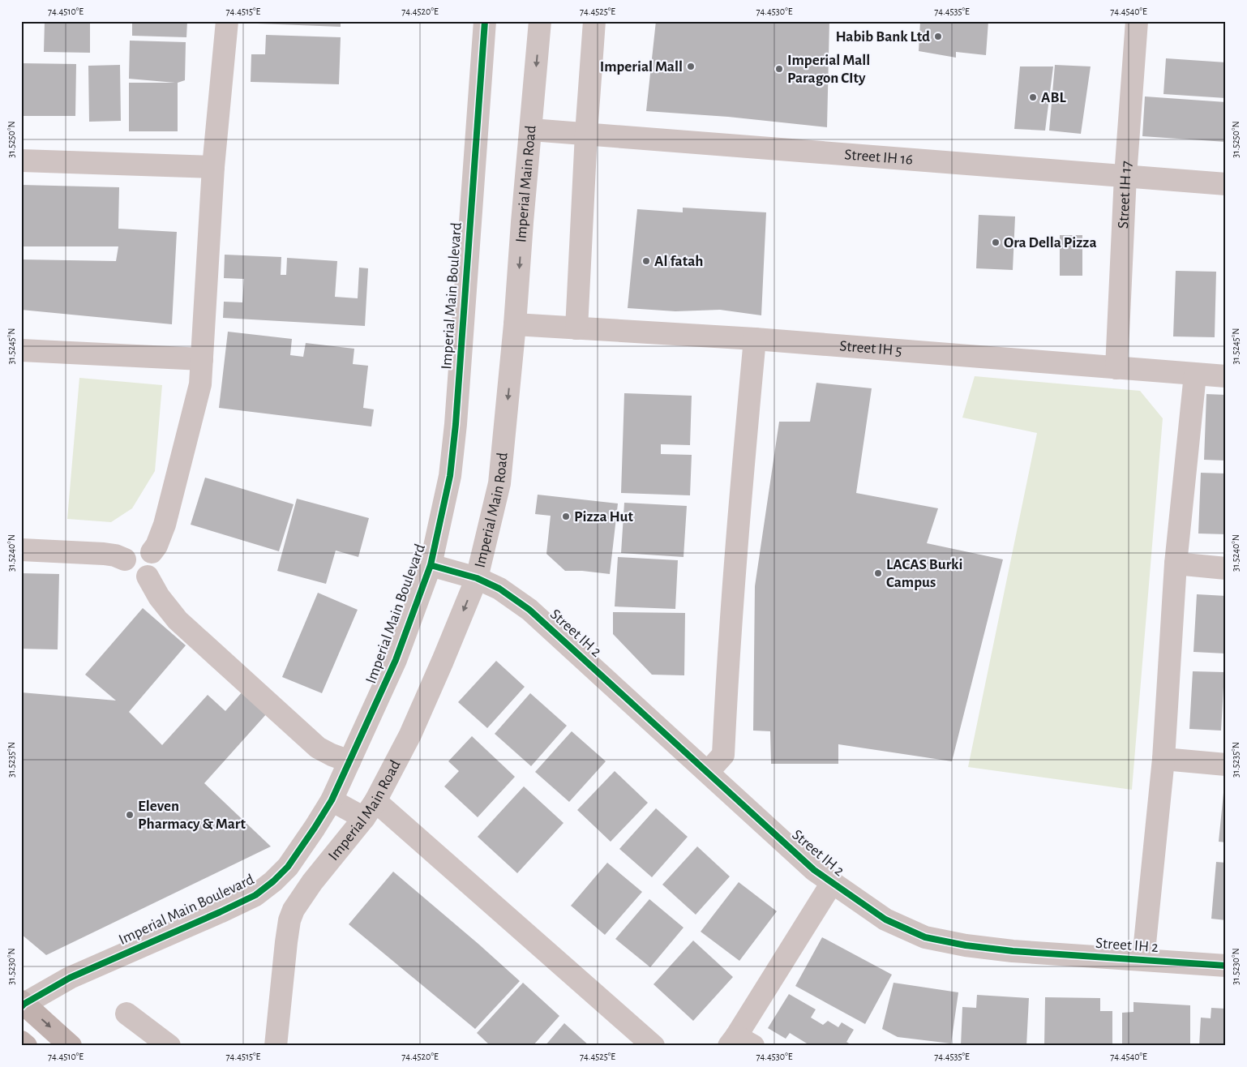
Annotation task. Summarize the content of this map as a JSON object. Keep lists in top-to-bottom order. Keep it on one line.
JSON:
{"streets":{"street":["Street IH 16","Imperial Main Road","Street IH 17","Imperial Main Boulevard","Street IH 5","Street IH 2"]},"crossings":[["Street IH 16","Imperial Main Road"],["Street IH 16","Street IH 17"],["Imperial Main Road","Street IH 5"],["Imperial Main Road","Street IH 2"],["Street IH 17","Street IH 5"],["Imperial Main Boulevard","Street IH 2"]],"places":["Habib Bank Ltd","Imperial Mall","Imperial Mall Paragon CIty","ABL","Ora Della Pizza","Al fatah","Pizza Hut","LACAS Burki Campus","Eleven Pharmacy & Mart"],"coordinates":["74.4510°E","74.4515°E","74.4520°E","74.4525°E","74.4530°E","74.4535°E","74.4540°E","31.5250°N","31.5245°N","31.5240°N","31.5235°N","31.5230°N"]}
